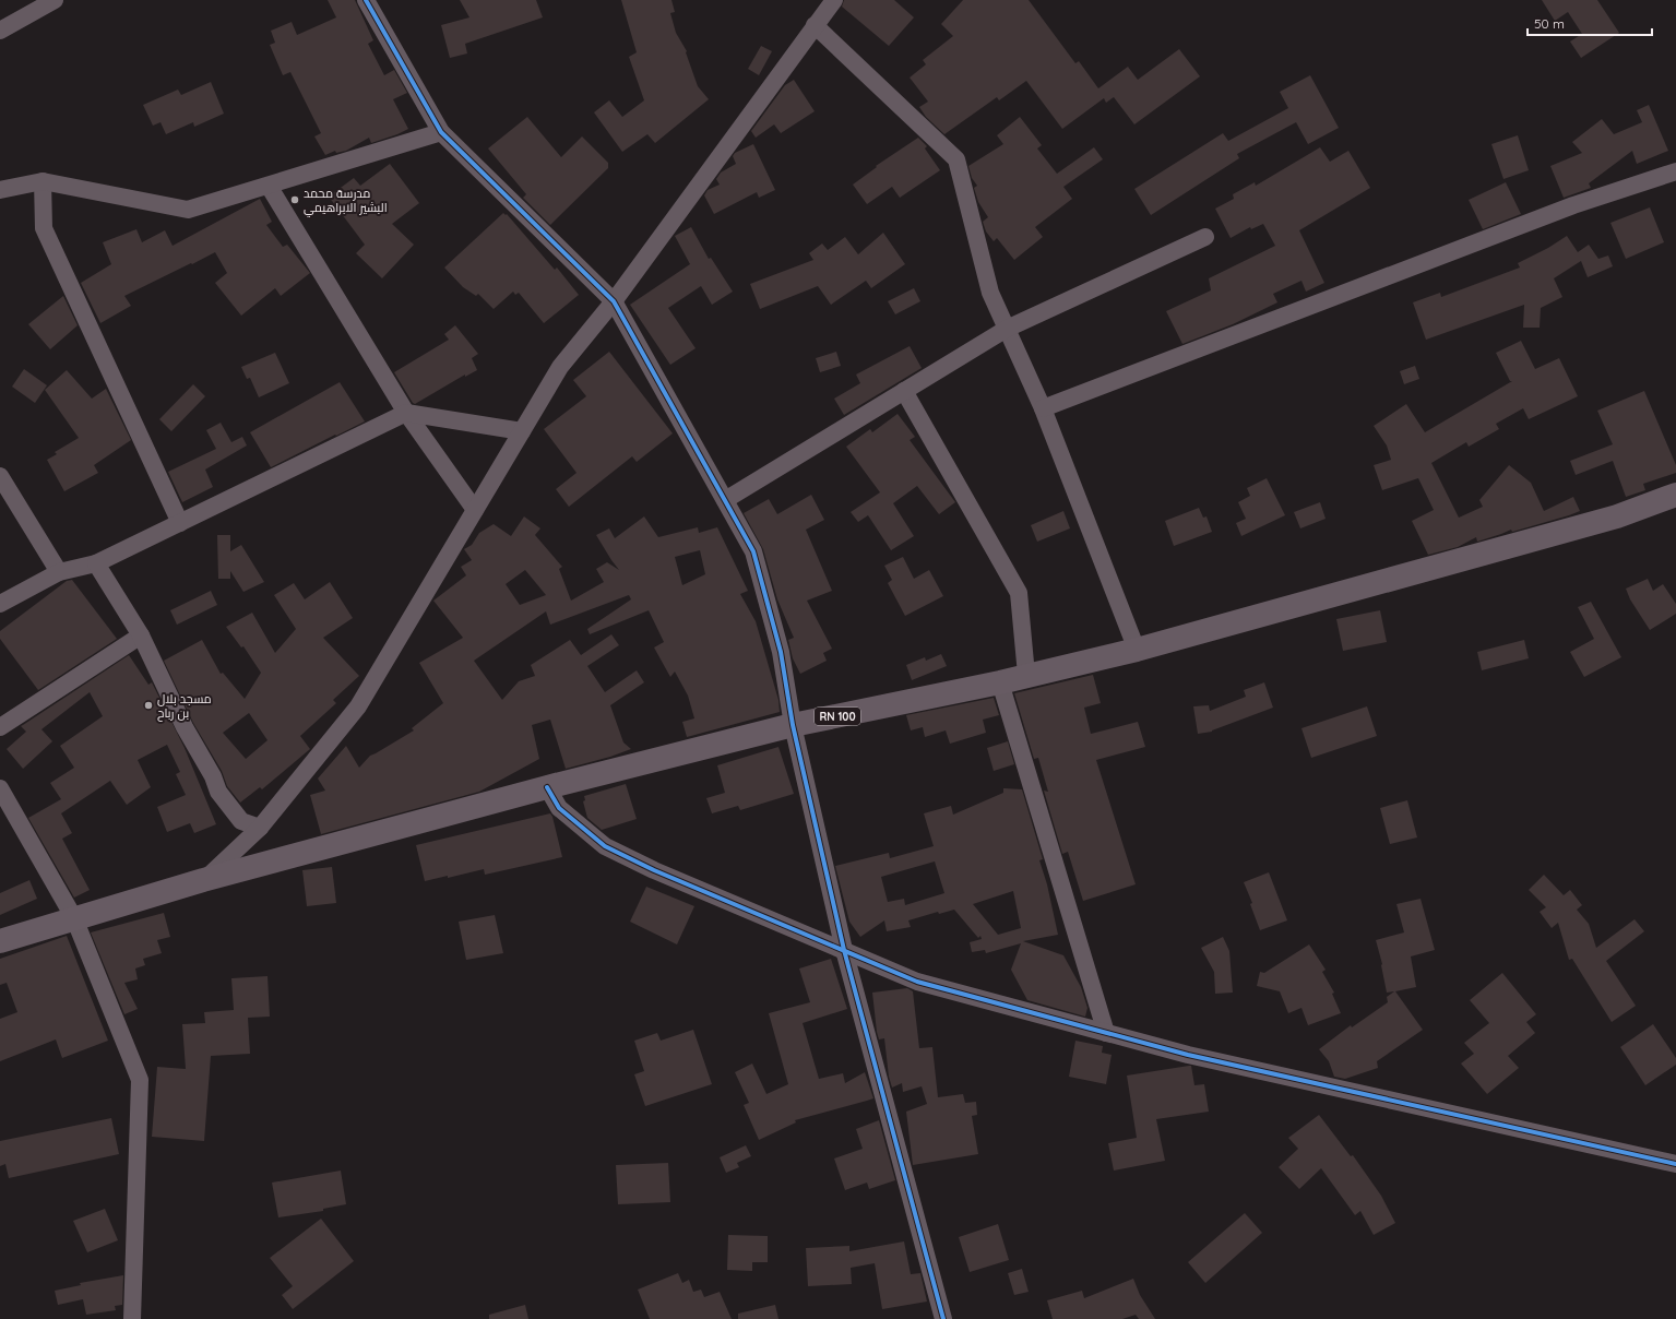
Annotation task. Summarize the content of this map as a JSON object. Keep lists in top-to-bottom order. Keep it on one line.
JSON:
{"streets":{"main road":["RN 100"]},"places":["مدرسة محمد البشير الابراهيمي","مسجد بلال بن رباح"],"scale_bar":"50 m"}
